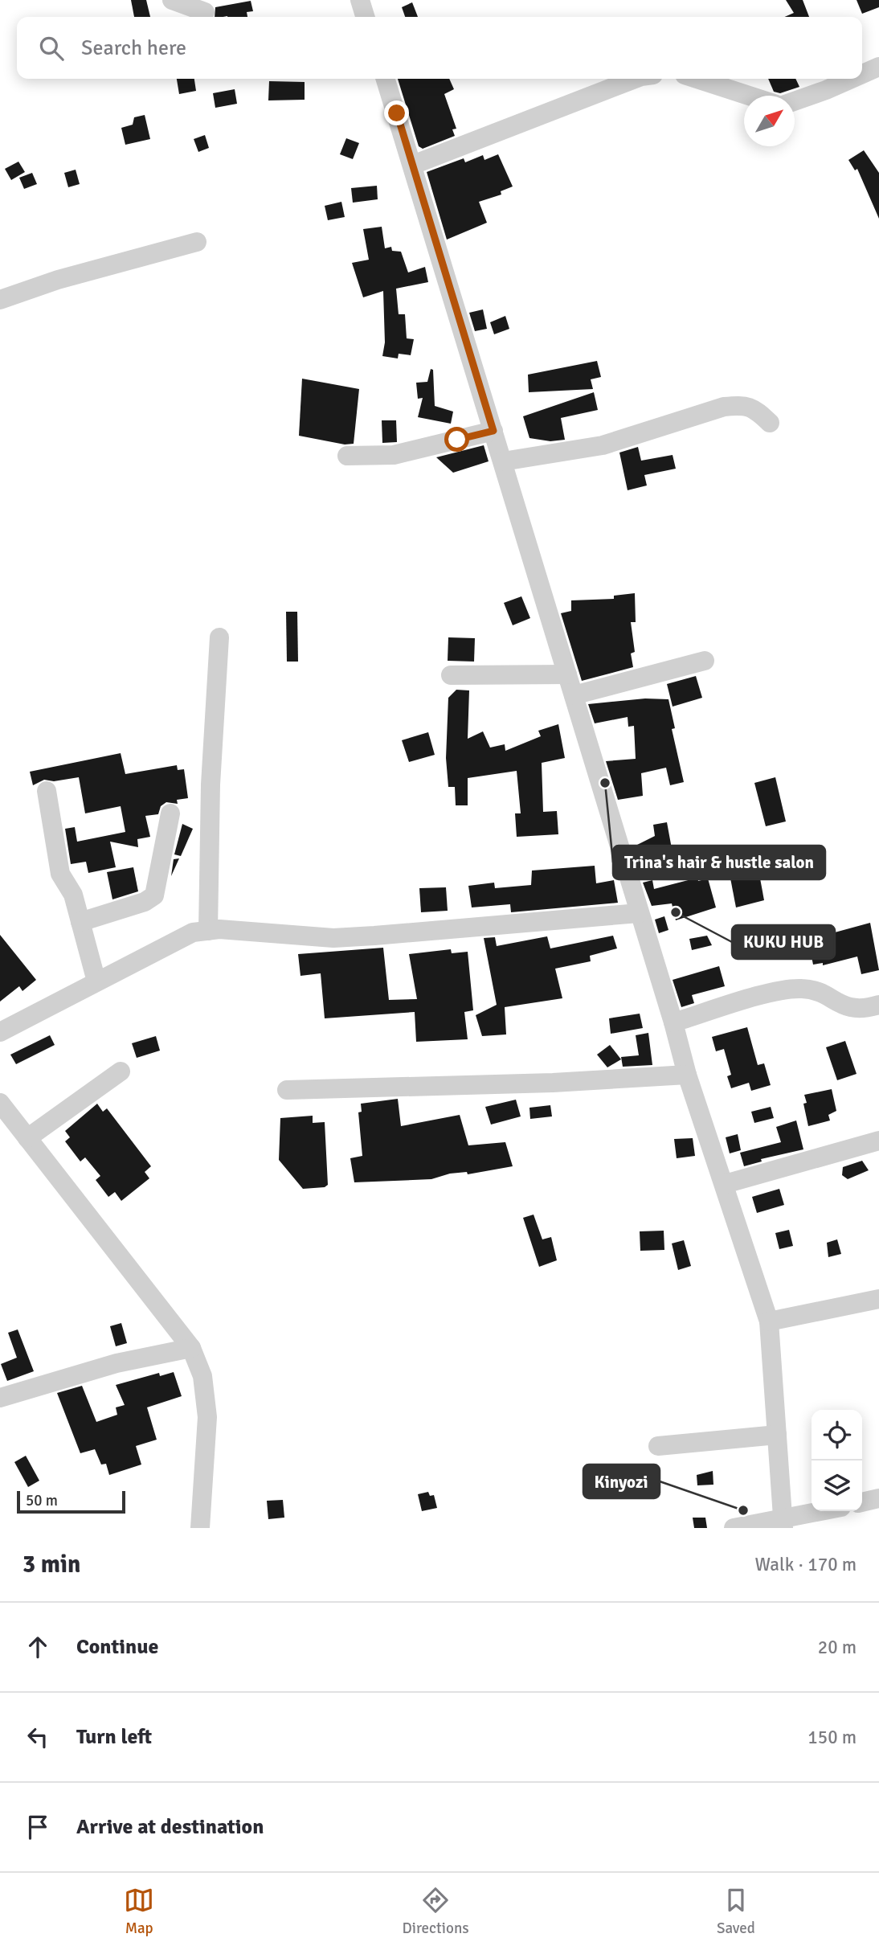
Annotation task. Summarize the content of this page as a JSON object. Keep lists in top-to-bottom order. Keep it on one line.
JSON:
{"places":["Trina's hair & hustle salon","KUKU HUB","Kinyozi"],"scale_bar":"50 m","north":"top right","page":{"search":"Search here","scale":"50 m","heading":["3 min","Walk · 170 m"],"list":[["Continue","20 m"],["Turn left","150 m"],"Arrive at destination"],"nav":["Map","Directions","Saved"]}}
